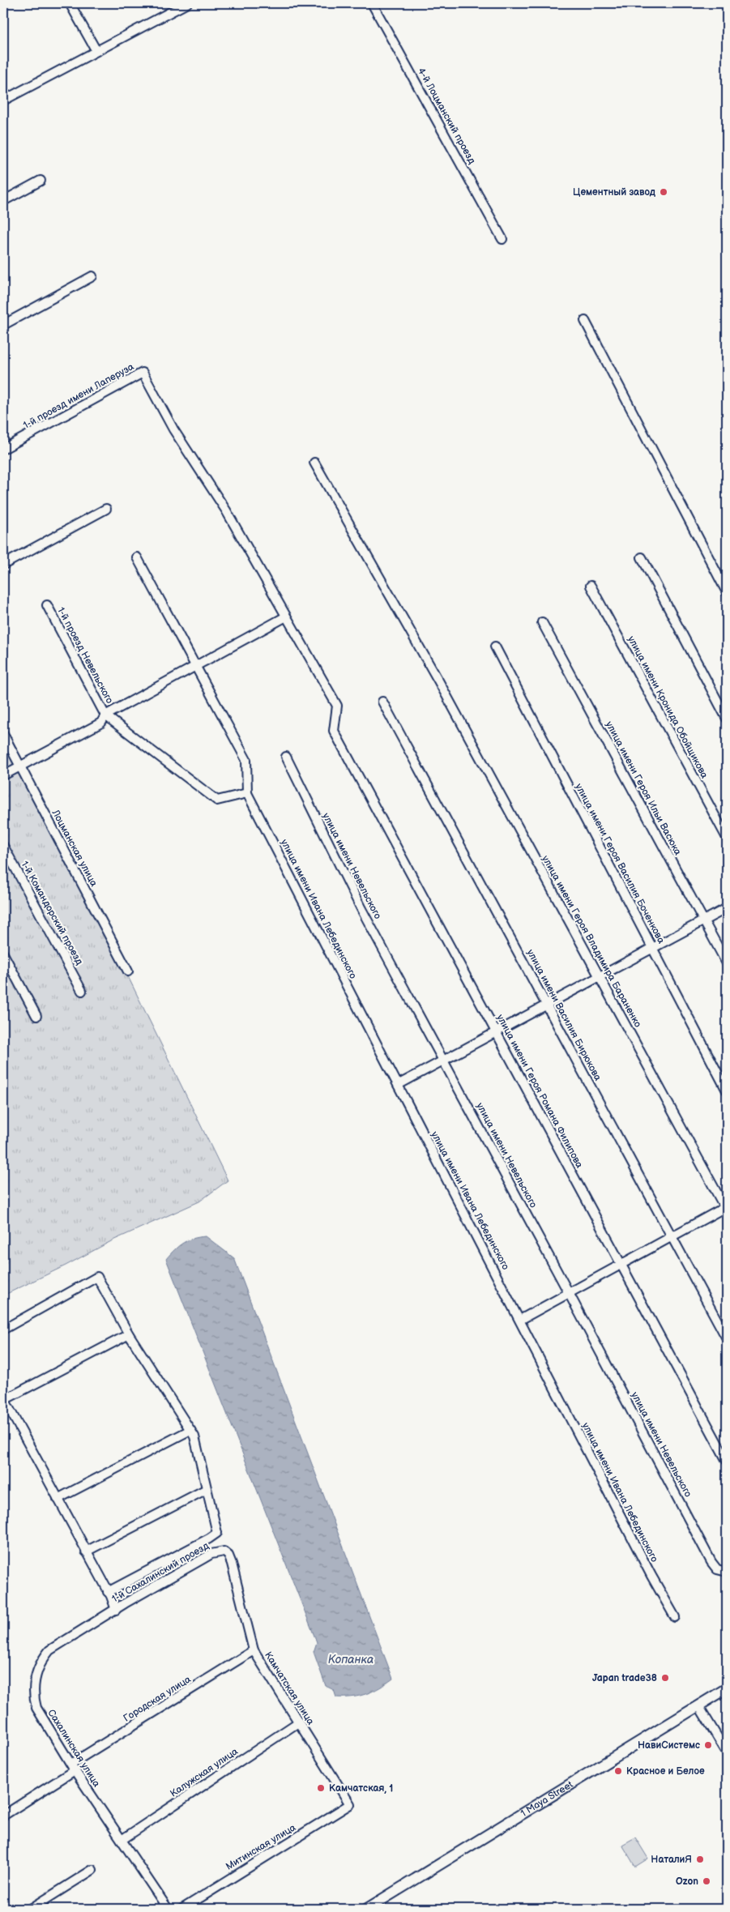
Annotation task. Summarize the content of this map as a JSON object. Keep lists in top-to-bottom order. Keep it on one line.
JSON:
{"streets":{"street":["4-й Лоцманский проезд","1-й проезд имени Лаперуза","1-й проезд Невельского","улица имени Кронида Обойщикова","улица имени Героя Ильи Васюка","Лоцманская улица","улица имени Героя Василия Боченкова","улица имени Невельского","улица имени Ивана Лебединского","1-й Командорский проезд","улица имени Героя Владимира Бараненко","улица имени Василия Бирюкова","улица имени Героя Романа Филипова","1-й Сахалинский проезд","Камчатская улица","Городская улица","Сахалинская улица","Калужская улица","1 Maya Street","Митинская улица"]},"crossings":[["1-й проезд имени Лаперуза","улица имени Героя Романа Филипова"],["1-й Сахалинский проезд","Камчатская улица"],["1-й Сахалинский проезд","Сахалинская улица"],["Камчатская улица","Городская улица"],["Камчатская улица","Калужская улица"],["Камчатская улица","Митинская улица"],["Городская улица","Сахалинская улица"],["Сахалинская улица","Калужская улица"]],"water":["Копанка"],"places":["Цементный завод","Japan trade38","НавиСистемс","Красное и Белое","Камчатская, 1","НаталиЯ","Ozon"]}
